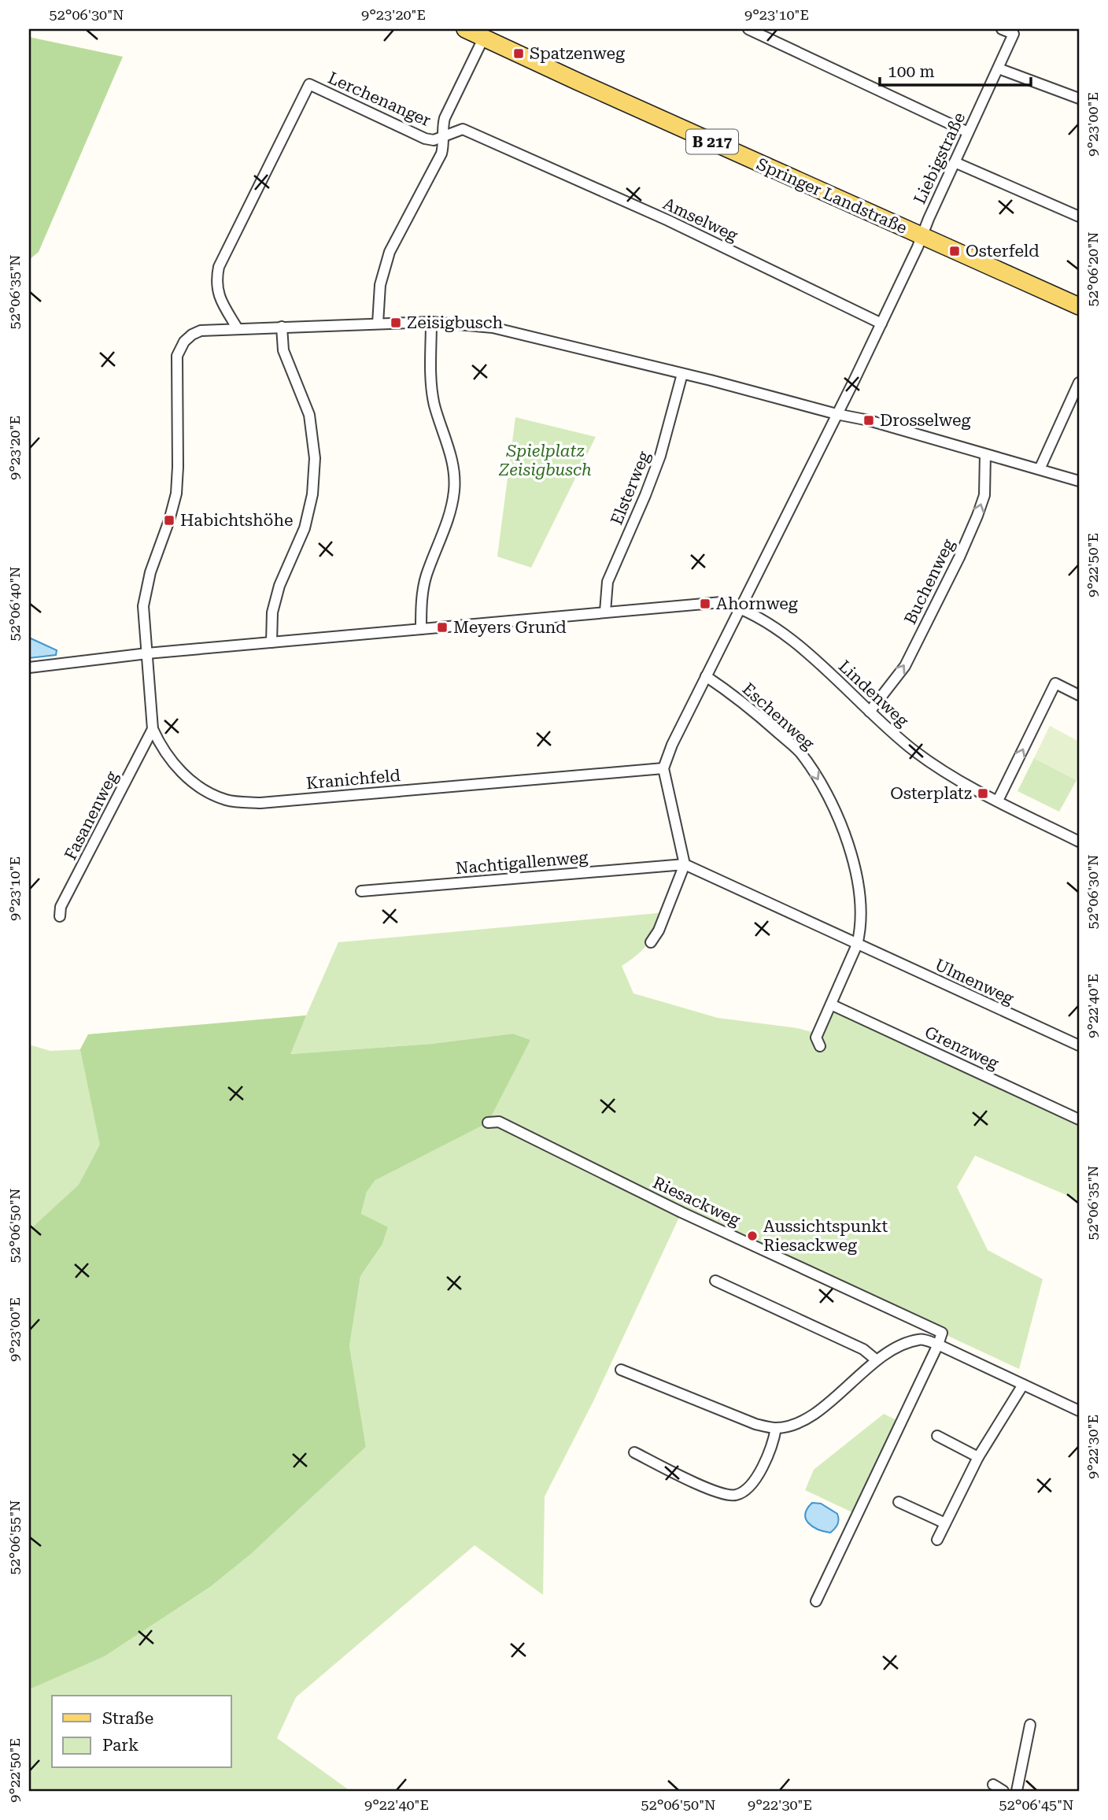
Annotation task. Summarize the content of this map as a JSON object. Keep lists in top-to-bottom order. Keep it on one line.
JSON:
{"streets":{"main road":["B 217","Springer Landstraße"],"street":["Lerchenanger","Liebigstraße","Amselweg","Elsterweg","Buchenweg","Lindenweg","Eschenweg","Kranichfeld","Fasanenweg","Nachtigallenweg","Ulmenweg","Grenzweg","Riesackweg"]},"crossings":[["Lerchenanger","Amselweg"],["Liebigstraße","Springer Landstraße"],["Buchenweg","Lindenweg"],["Eschenweg","Ulmenweg"],["Kranichfeld","Fasanenweg"],["Nachtigallenweg","Ulmenweg"]],"one_way":["Buchenweg","Eschenweg"],"parks":["Spielplatz Zeisigbusch"],"places":{"transit":["Spatzenweg","Osterfeld","Zeisigbusch","Drosselweg","Habichtshöhe","Ahornweg","Meyers Grund","Osterplatz"],"other":["Aussichtspunkt Riesackweg"]},"legend":["Straße","Park"],"scale_bar":"100 m","coordinates":["52°06'30\"N","9°23'20\"E","9°23'10\"E","9°23'00\"E","52°06'20\"N","52°06'35\"N","9°22'50\"E","52°06'40\"N","9°22'40\"E","52°06'50\"N","9°22'30\"E","52°06'55\"N","52°06'45\"N"]}
